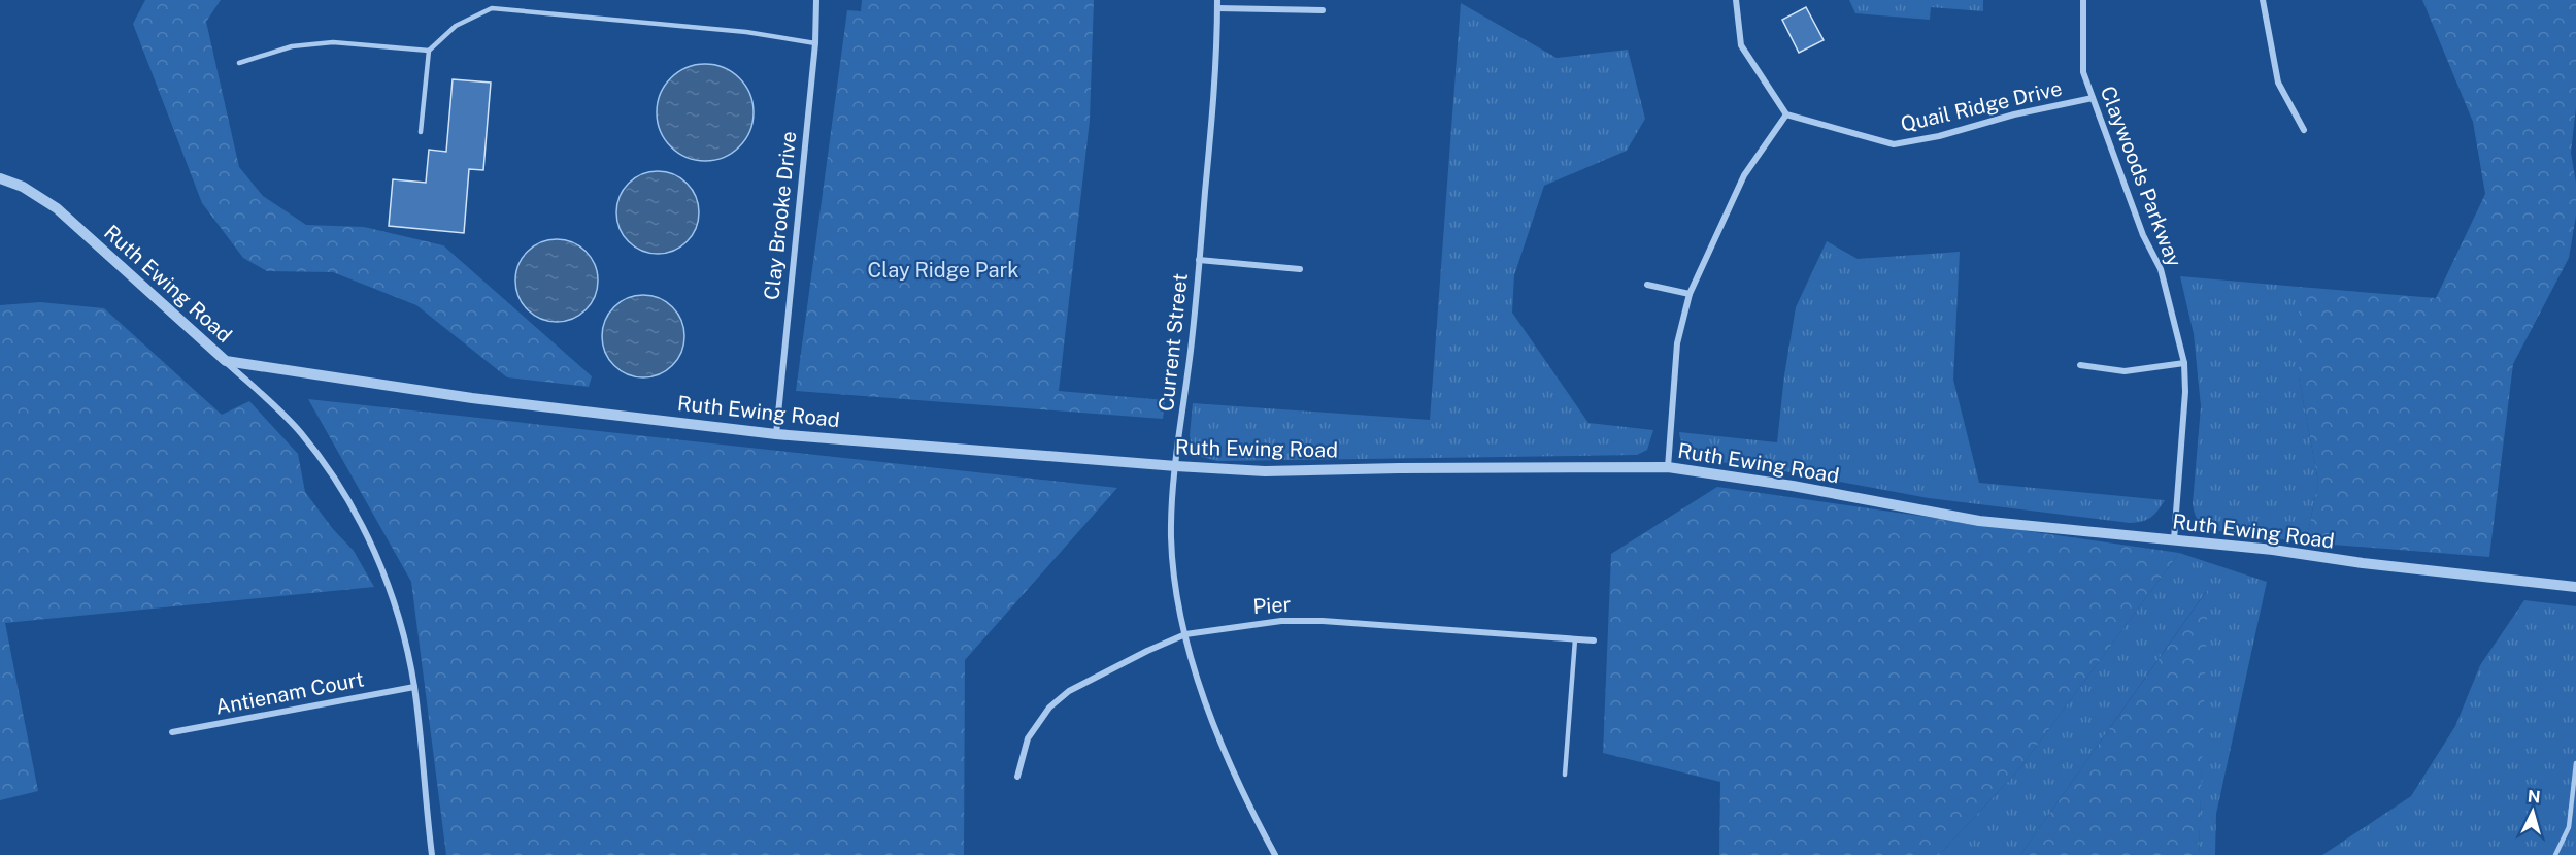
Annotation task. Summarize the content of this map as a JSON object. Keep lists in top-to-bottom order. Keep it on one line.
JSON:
{"streets":{"street":["Quail Ridge Drive","Claywoods Parkway","Clay Brooke Drive","Ruth Ewing Road","Current Street","Pier","Antienam Court"]},"crossings":[["Quail Ridge Drive","Claywoods Parkway"],["Claywoods Parkway","Ruth Ewing Road"],["Clay Brooke Drive","Ruth Ewing Road"],["Ruth Ewing Road","Current Street"],["Current Street","Pier"]],"parks":["Clay Ridge Park"],"north":"top"}
